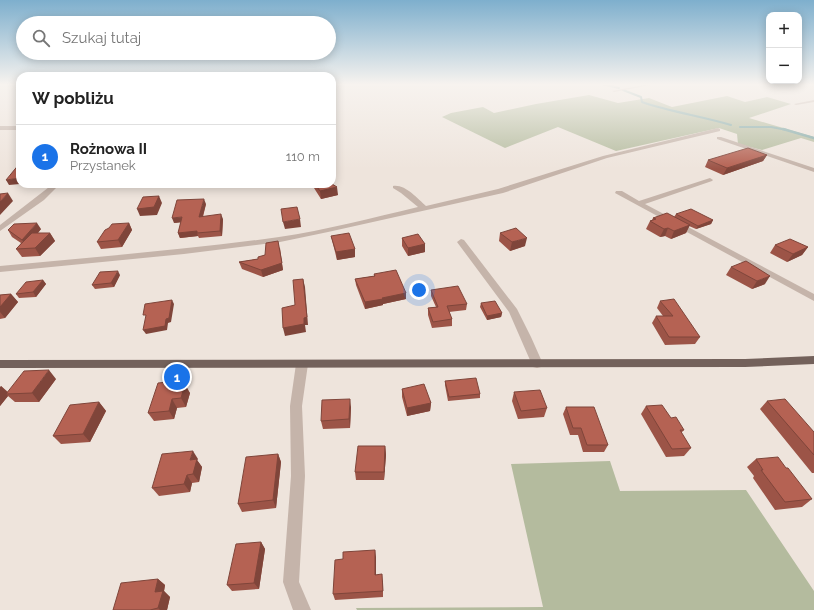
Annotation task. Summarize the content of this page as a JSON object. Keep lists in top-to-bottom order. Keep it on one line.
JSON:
{"page":{"map_buttons":["+","−"],"search":"Szukaj tutaj","heading":"W pobliżu","list":[{"mark":"1","name":"Rożnowa II","note":"Przystanek","value":"110 m"}],"pins":"1"}}
